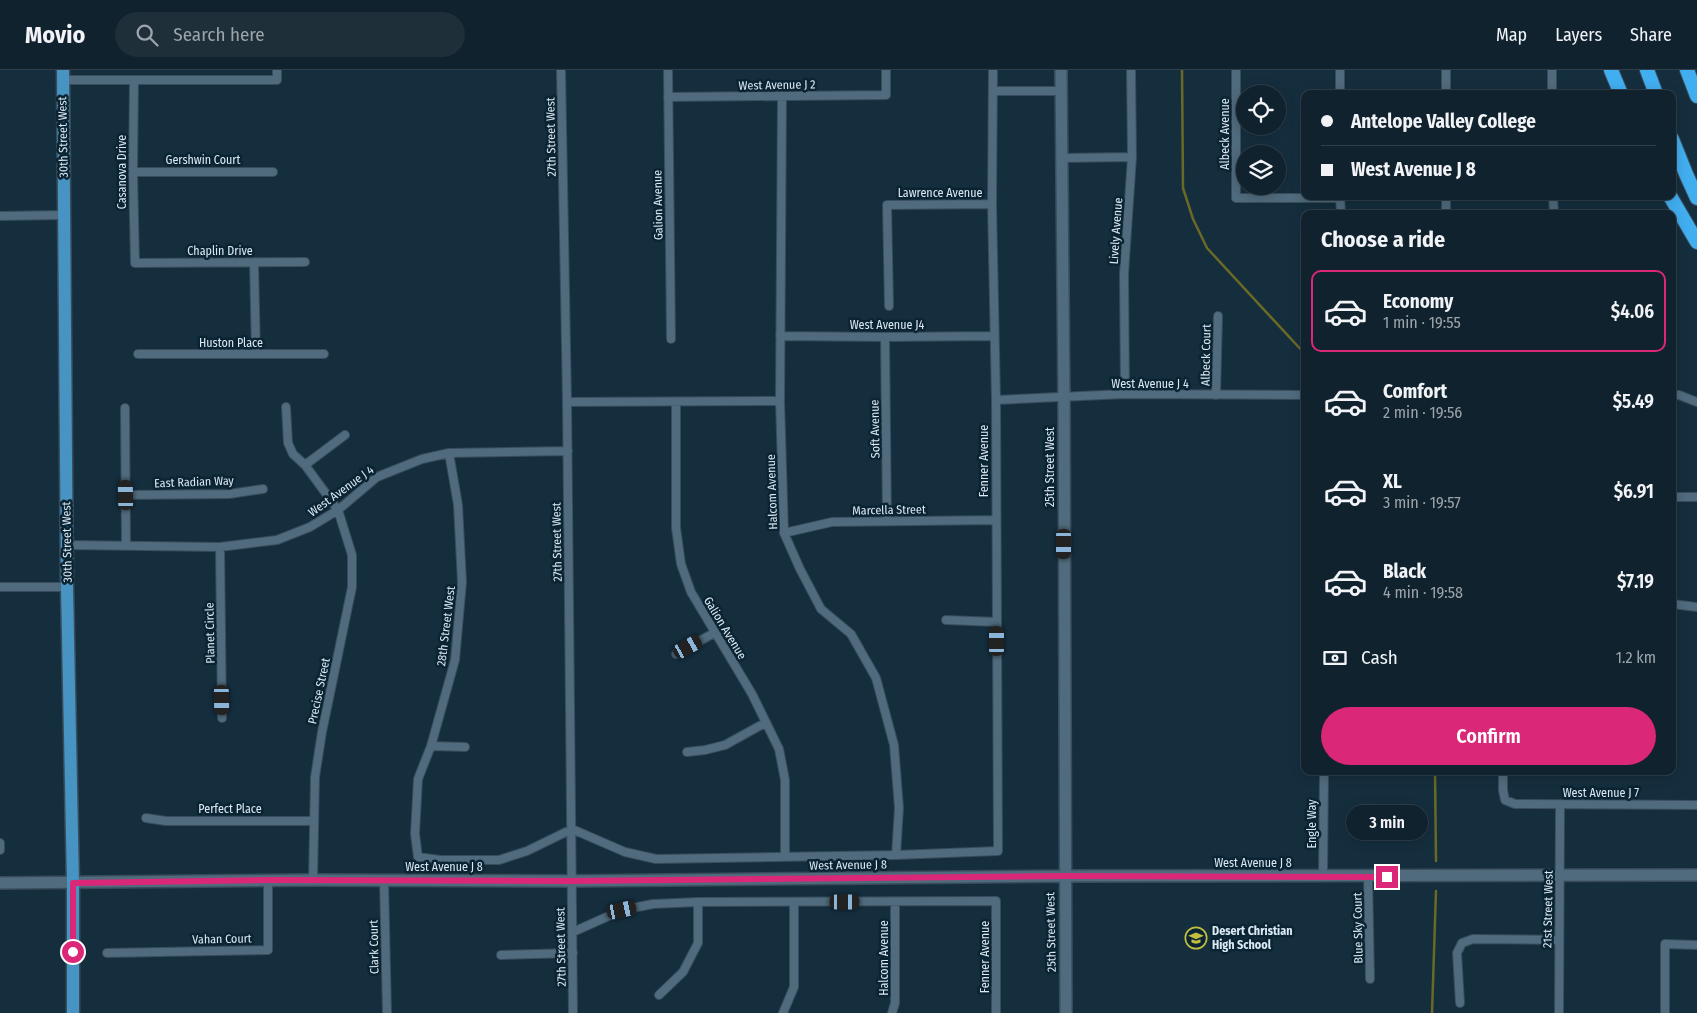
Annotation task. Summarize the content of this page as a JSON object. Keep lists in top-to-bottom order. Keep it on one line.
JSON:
{"streets":{"main road":["30th Street West"],"street":["West Avenue J 2","Albeck Avenue","27th Street West","Gershwin Court","Casanova Drive","Lawrence Avenue","Galion Avenue","Lively Avenue","Chaplin Drive","West Avenue J4","Huston Place","Albeck Court","West Avenue J 4","Soft Avenue","Fenner Avenue","25th Street West","East Radian Way","Halcom Avenue","Marcella Street","28th Street West","Planet Circle","Precise Street","West Avenue J 7","Perfect Place","Engle Way","West Avenue J 8","21st Street West","Blue Sky Court","Vahan Court","Clark Court"]},"crossings":[["West Avenue J 2","Galion Avenue"],["West Avenue J 2","Halcom Avenue"],["30th Street West","West Avenue J 4"],["30th Street West","West Avenue J 8"],["27th Street West","West Avenue J 4"],["27th Street West","28th Street West"],["27th Street West","West Avenue J 8"],["Gershwin Court","Casanova Drive"],["Casanova Drive","Chaplin Drive"],["Lawrence Avenue","Fenner Avenue"],["Lively Avenue","West Avenue J 4"],["West Avenue J4","Soft Avenue"],["West Avenue J4","Fenner Avenue"],["West Avenue J4","Halcom Avenue"],["Albeck Court","West Avenue J 4"],["West Avenue J 4","Fenner Avenue"],["West Avenue J 4","25th Street West"],["West Avenue J 4","28th Street West"],["West Avenue J 4","Planet Circle"],["West Avenue J 4","Precise Street"],["Soft Avenue","Marcella Street"],["Fenner Avenue","Halcom Avenue"],["Fenner Avenue","Marcella Street"],["25th Street West","West Avenue J 8"],["Halcom Avenue","Marcella Street"],["Precise Street","Perfect Place"],["Precise Street","West Avenue J 8"],["West Avenue J 7","21st Street West"],["Engle Way","West Avenue J 8"],["West Avenue J 8","21st Street West"],["West Avenue J 8","Blue Sky Court"],["West Avenue J 8","Vahan Court"],["West Avenue J 8","Clark Court"]],"places":{"school or university":["Desert Christian High School"]},"page":{"header":"Movio","search":"Search here","nav":["Map","Layers","Share"],"banner":["Antelope Valley College","West Avenue J 8"],"heading":"Choose a ride","list":[{"name":"Economy","note":"1 min · 19:55","value":"$4.06"},{"name":"Comfort","note":"2 min · 19:56","value":"$5.49"},{"name":"XL","note":"3 min · 19:57","value":"$6.91"},{"name":"Black","note":"4 min · 19:58","value":"$7.19"}],"pay":["Cash","1.2 km"],"buttons":"Confirm","bubble":"3 min"}}
